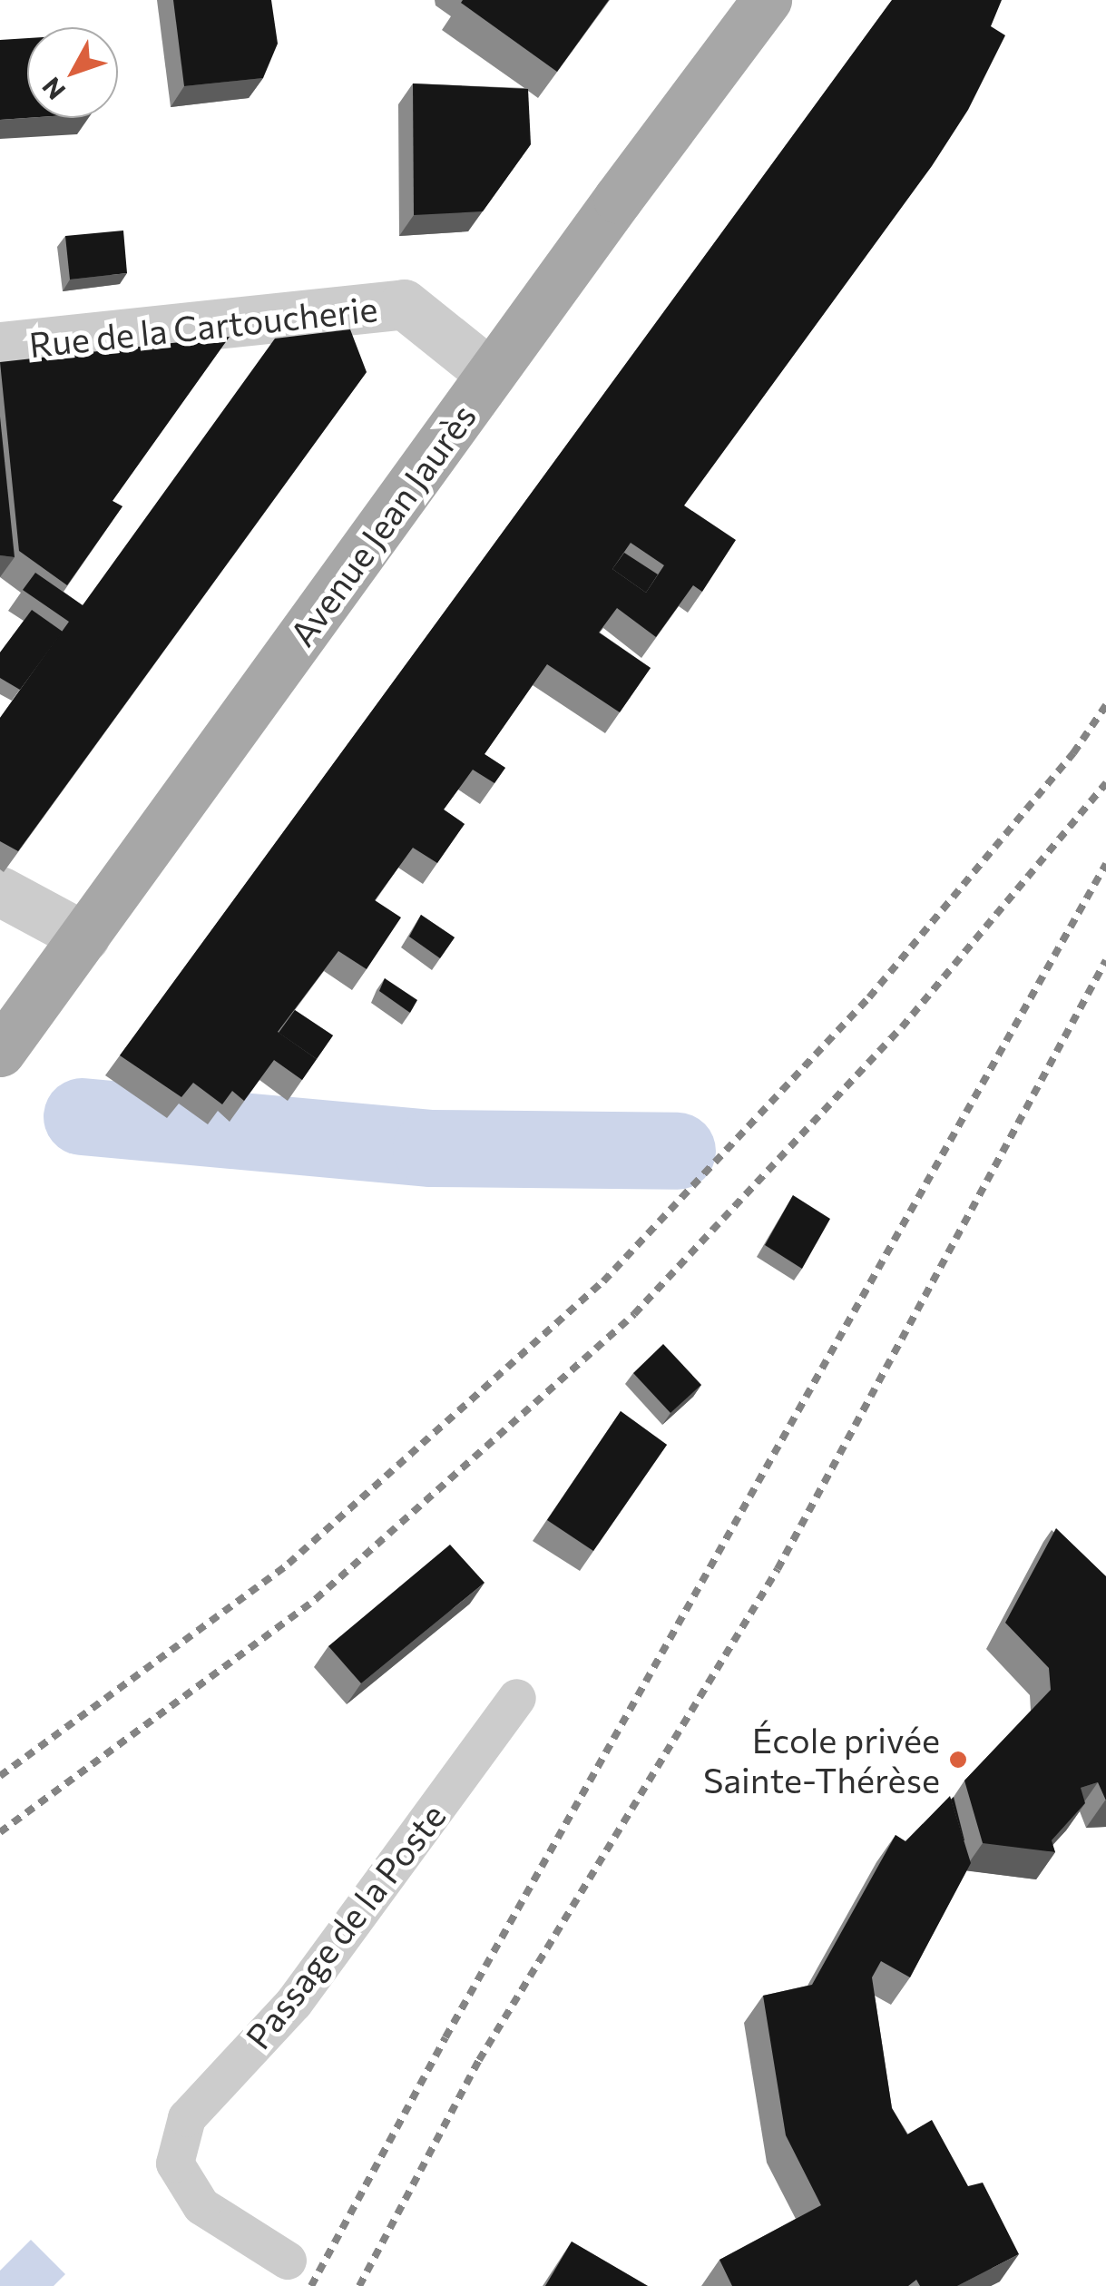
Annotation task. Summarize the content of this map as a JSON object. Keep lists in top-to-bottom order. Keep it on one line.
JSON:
{"streets":{"main road":["Avenue Jean Jaurès"],"street":["Rue de la Cartoucherie"],"lane":["Passage de la Poste"]},"crossings":[["Rue de la Cartoucherie","Avenue Jean Jaurès"]],"places":["École privée Sainte-Thérèse"],"north":"bottom left"}
